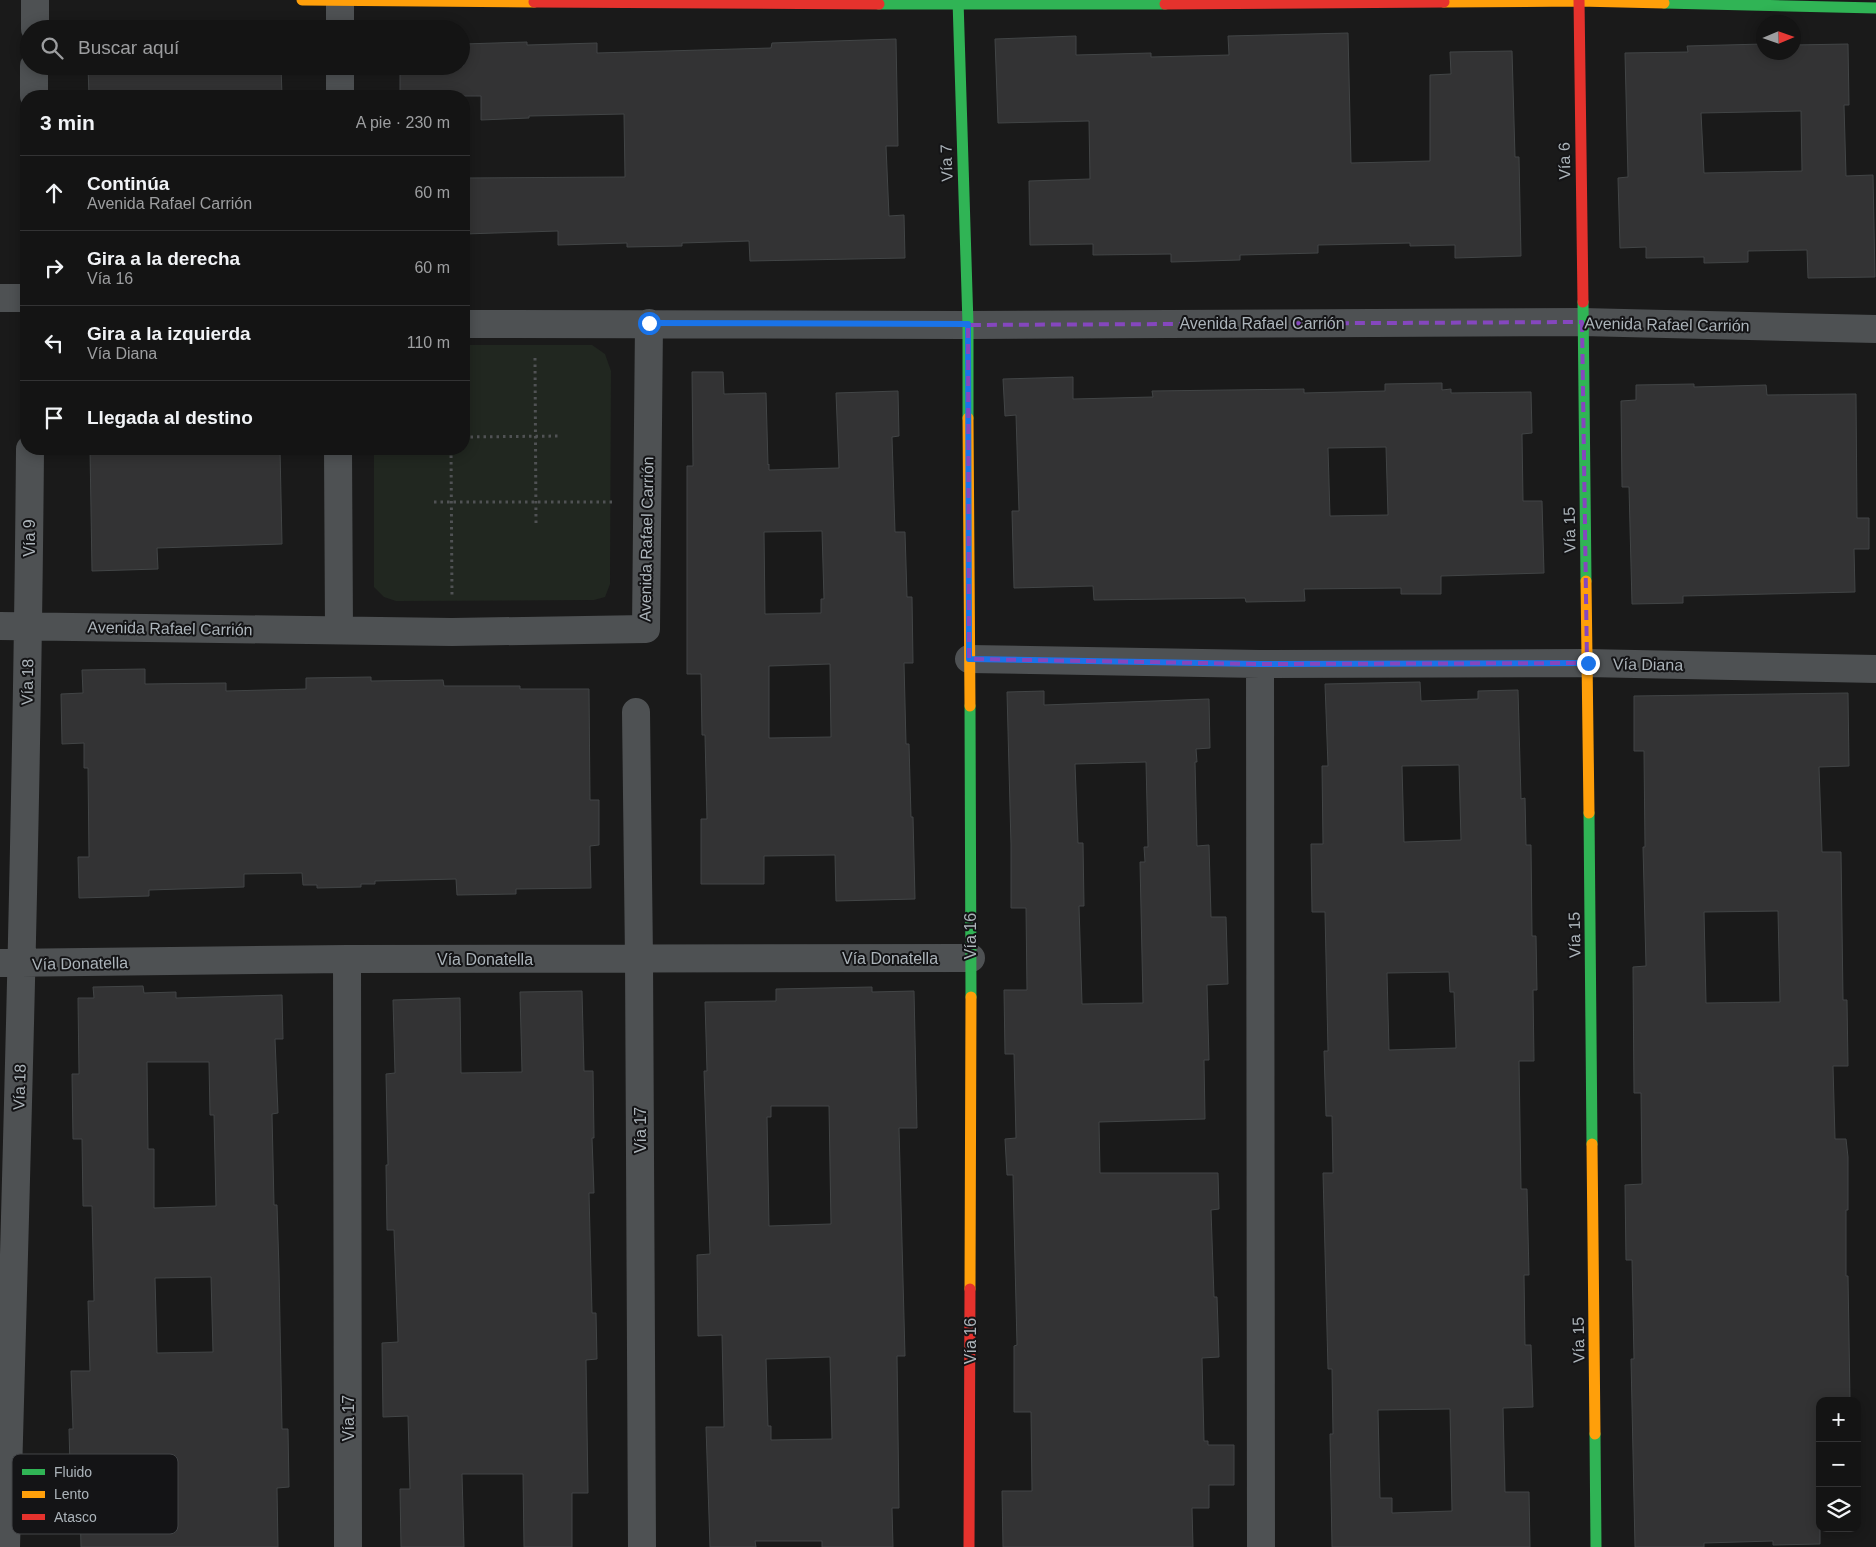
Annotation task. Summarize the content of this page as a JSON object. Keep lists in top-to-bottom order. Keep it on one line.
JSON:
{"streets":{"street":["Vía 6","Vía 7","Avenida Rafael Carrión","Vía 15","Vía 9","Vía Diana","Vía 18","Vía 16","Vía Donatella","Vía 17"]},"crossings":[["Vía 6","Avenida Rafael Carrión"],["Vía 6","Vía 15"],["Vía 7","Avenida Rafael Carrión"],["Vía 7","Vía 16"],["Avenida Rafael Carrión","Vía 15"],["Avenida Rafael Carrión","Vía 9"],["Avenida Rafael Carrión","Vía 18"],["Avenida Rafael Carrión","Vía 16"],["Vía 15","Vía Diana"],["Vía 9","Vía 18"],["Vía Diana","Vía 16"],["Vía 18","Vía Donatella"],["Vía 16","Vía Donatella"],["Vía Donatella","Vía 17"]],"legend":["Fluido","Lento","Atasco"],"north":"right","page":{"search":"Buscar aquí","heading":["3 min","A pie · 230 m"],"list":[["Continúa","Avenida Rafael Carrión","60 m"],["Gira a la derecha","Vía 16","60 m"],["Gira a la izquierda","Vía Diana","110 m"],"Llegada al destino"],"map_buttons":["+","−"]}}
